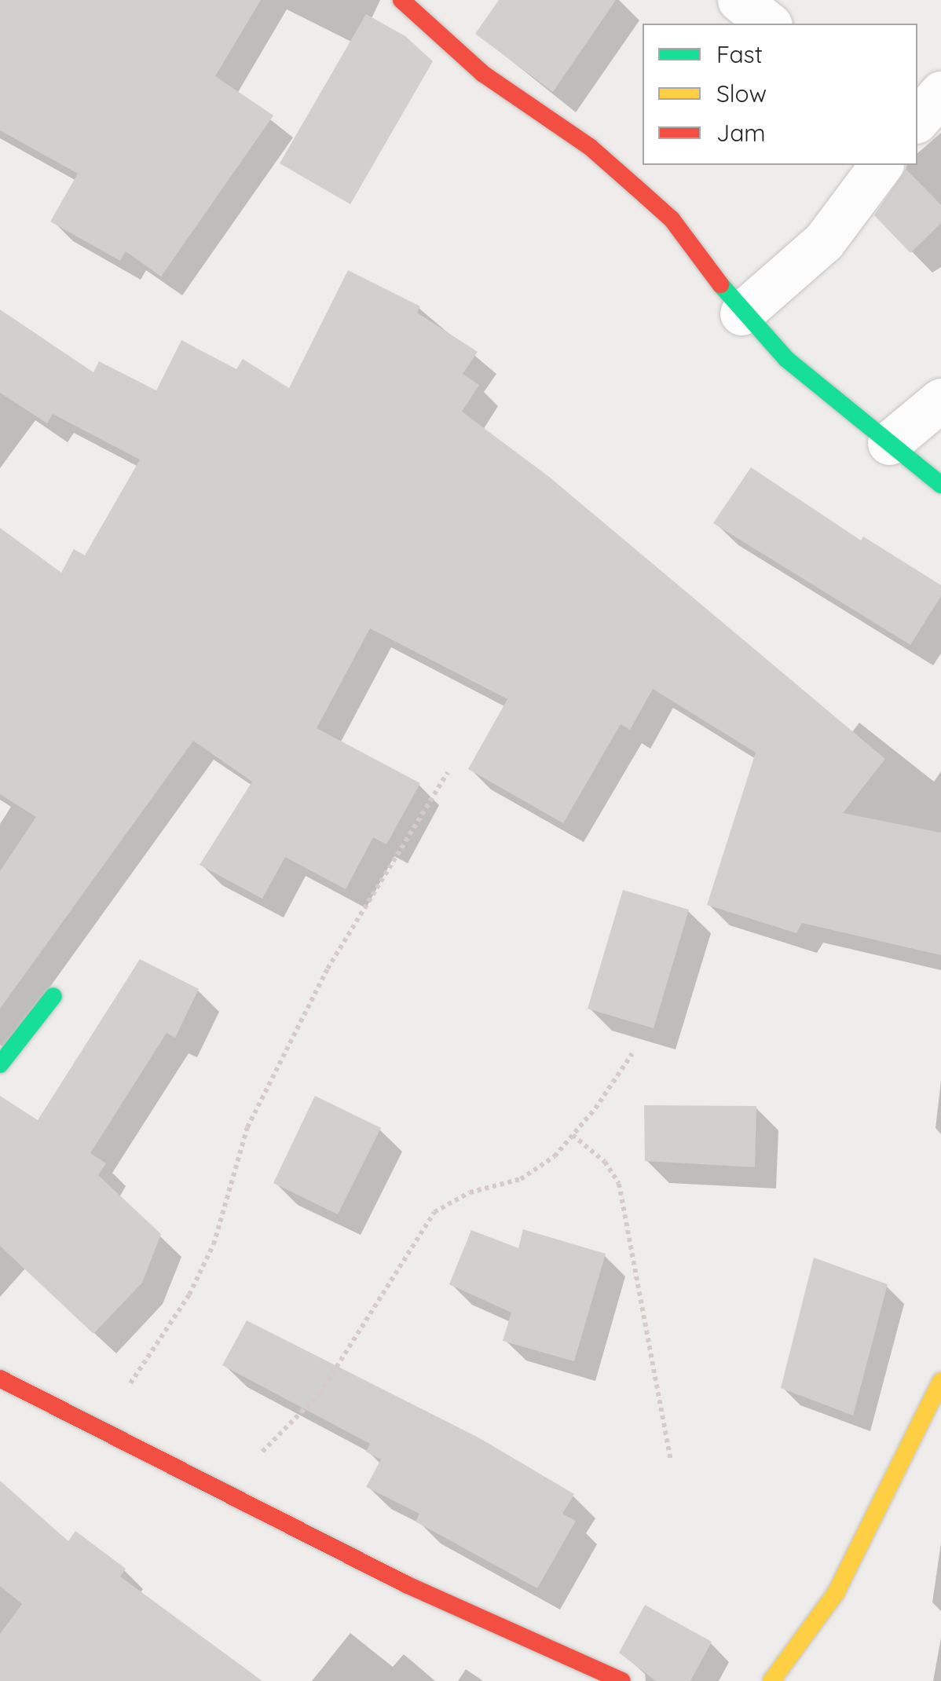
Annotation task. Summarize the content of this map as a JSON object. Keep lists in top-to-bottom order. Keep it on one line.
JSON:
{"legend":["Fast","Slow","Jam"]}
